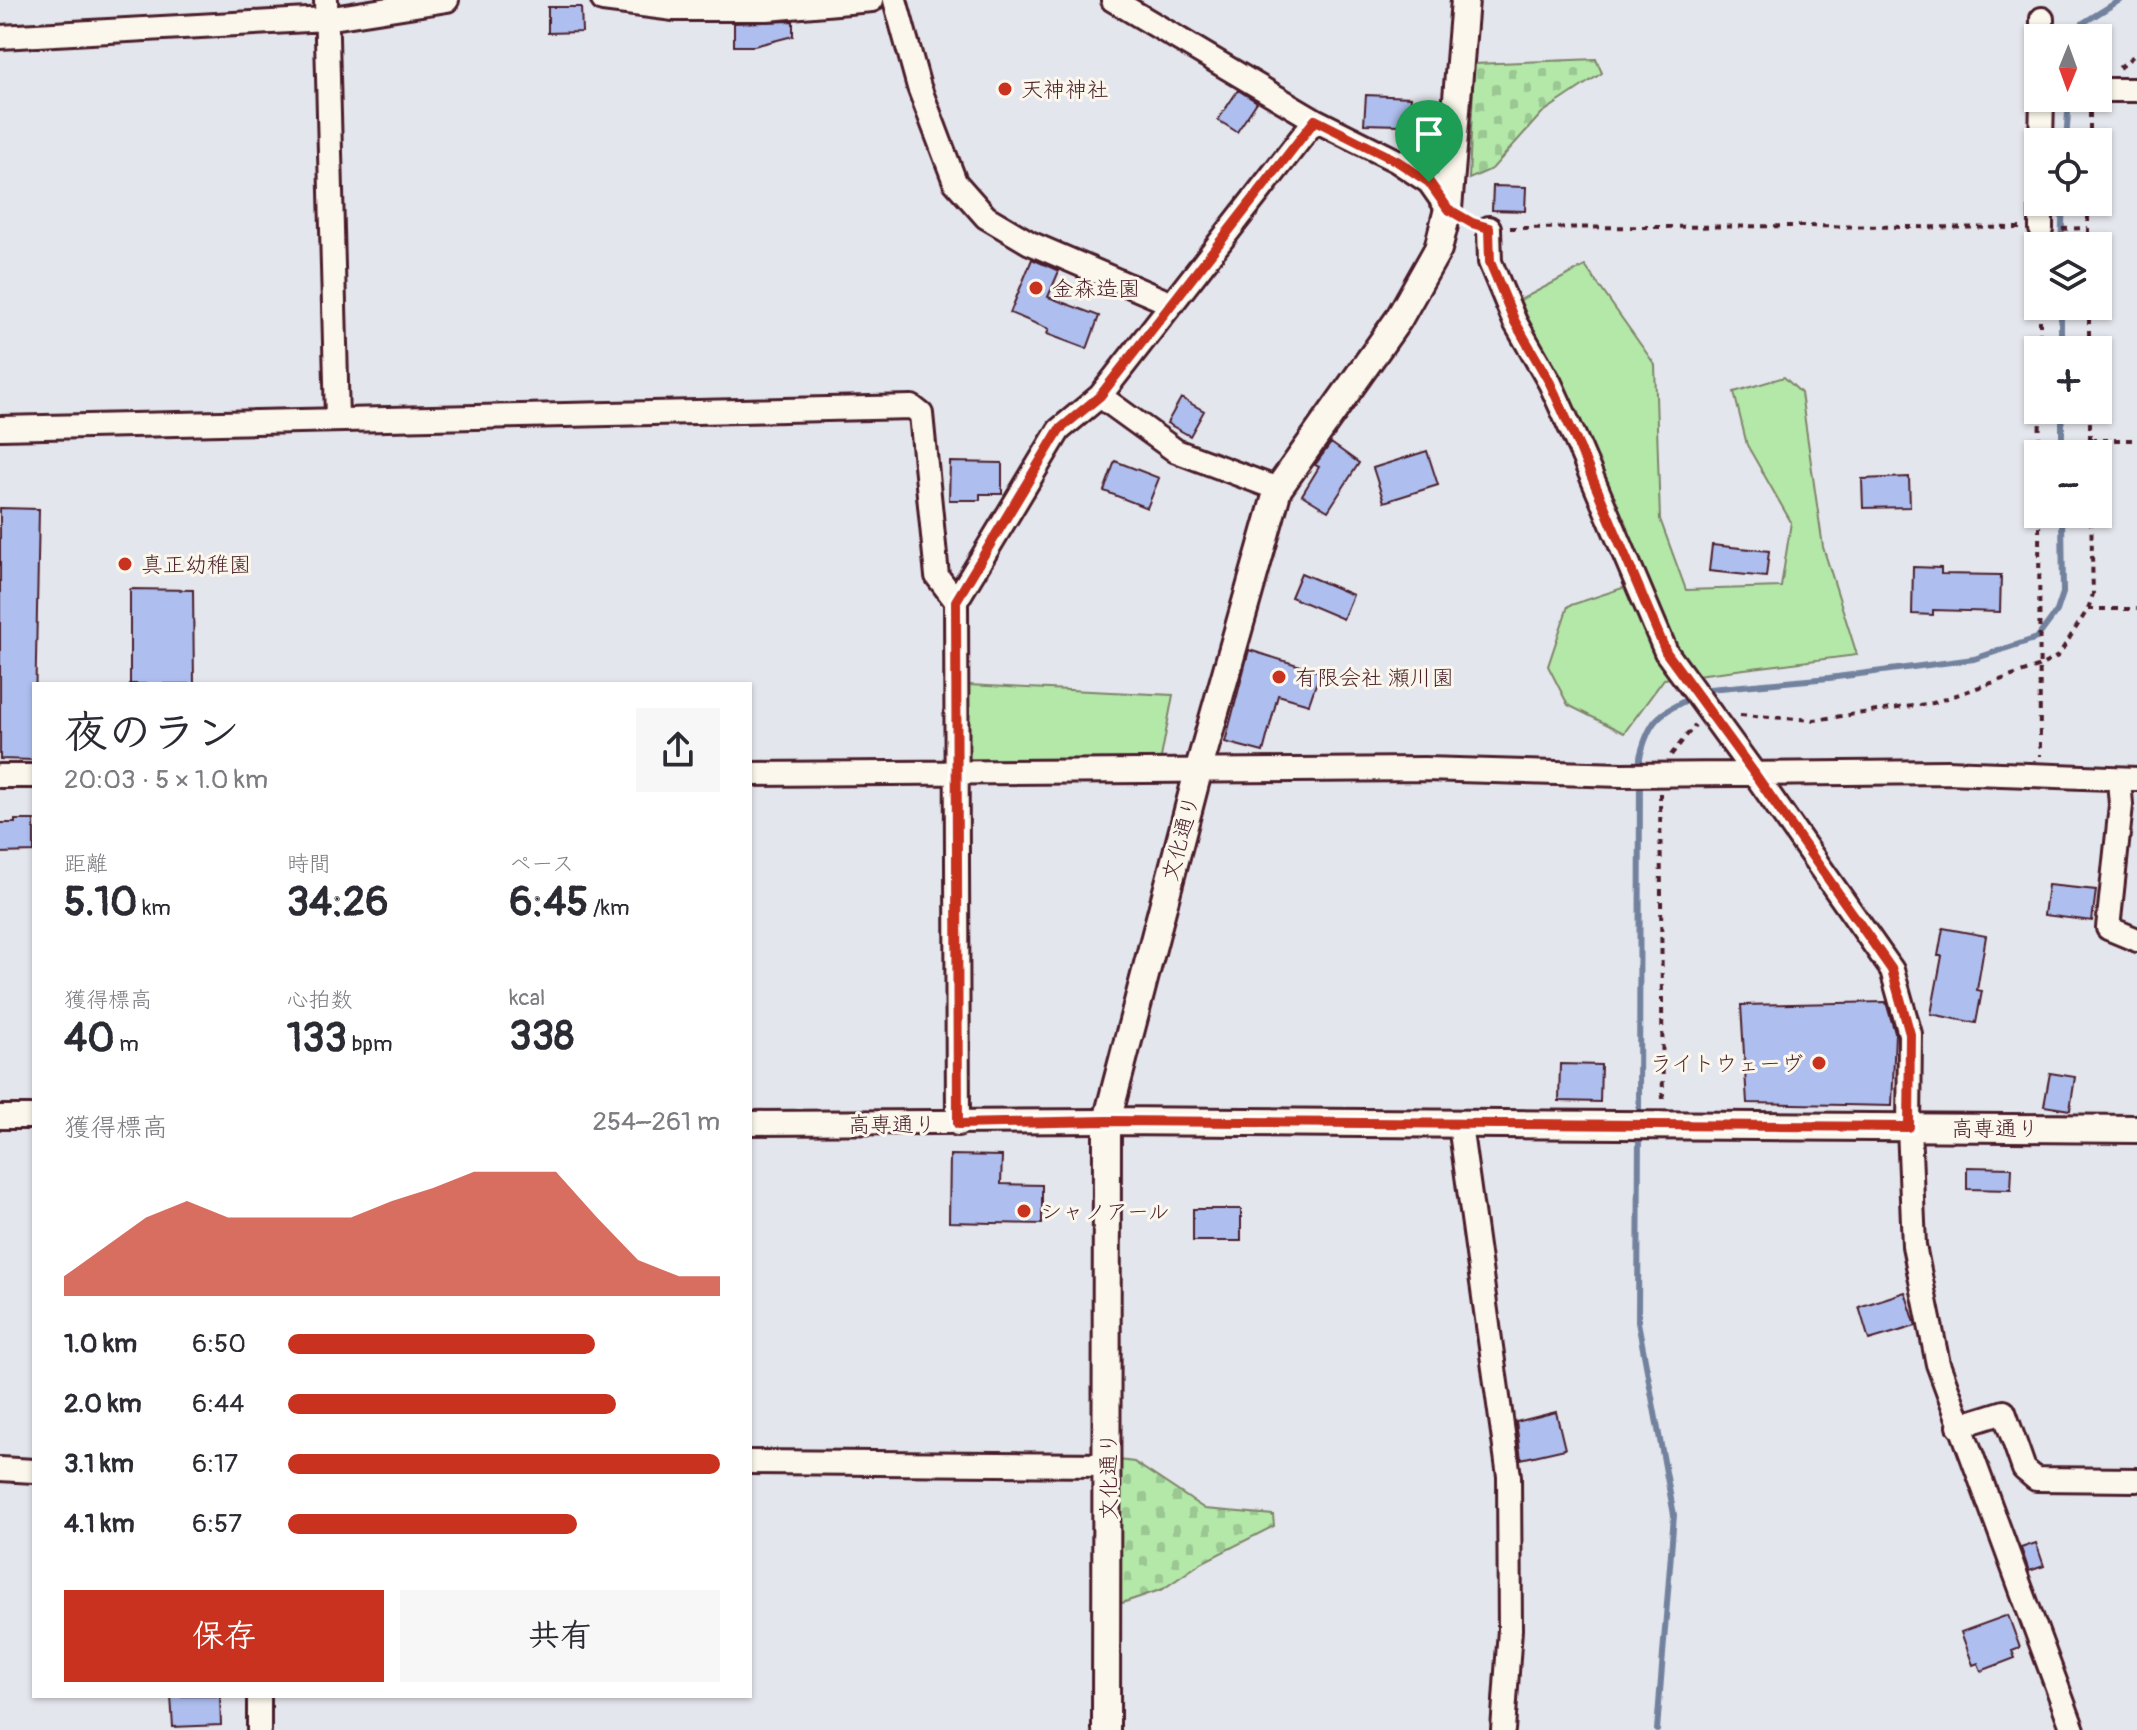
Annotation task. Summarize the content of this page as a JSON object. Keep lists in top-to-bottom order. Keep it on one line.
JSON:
{"streets":{"street":["文化通り","高専通り"]},"crossings":[["文化通り","高専通り"]],"places":["天神神社","金森造園","真正幼稚園","有限会社 瀬川園","ライトウェーヴ","シャノアール"],"north":"bottom","page":{"map_buttons":["+","−"],"heading":["夜のラン","20:03 · 5 × 1.0 km"],"stats":[["距離","5.10 km"],["時間","34:26"],["ペース","6:45 /km"],["獲得標高","40 m"],["心拍数","133 bpm"],["kcal","338"]],"chart":["獲得標高","254–261 m"],"list":[{"name":"1.0 km","note":"6:50"},{"name":"2.0 km","note":"6:44"},{"name":"3.1 km","note":"6:17"},{"name":"4.1 km","note":"6:57"}],"buttons":["保存","共有"]}}
